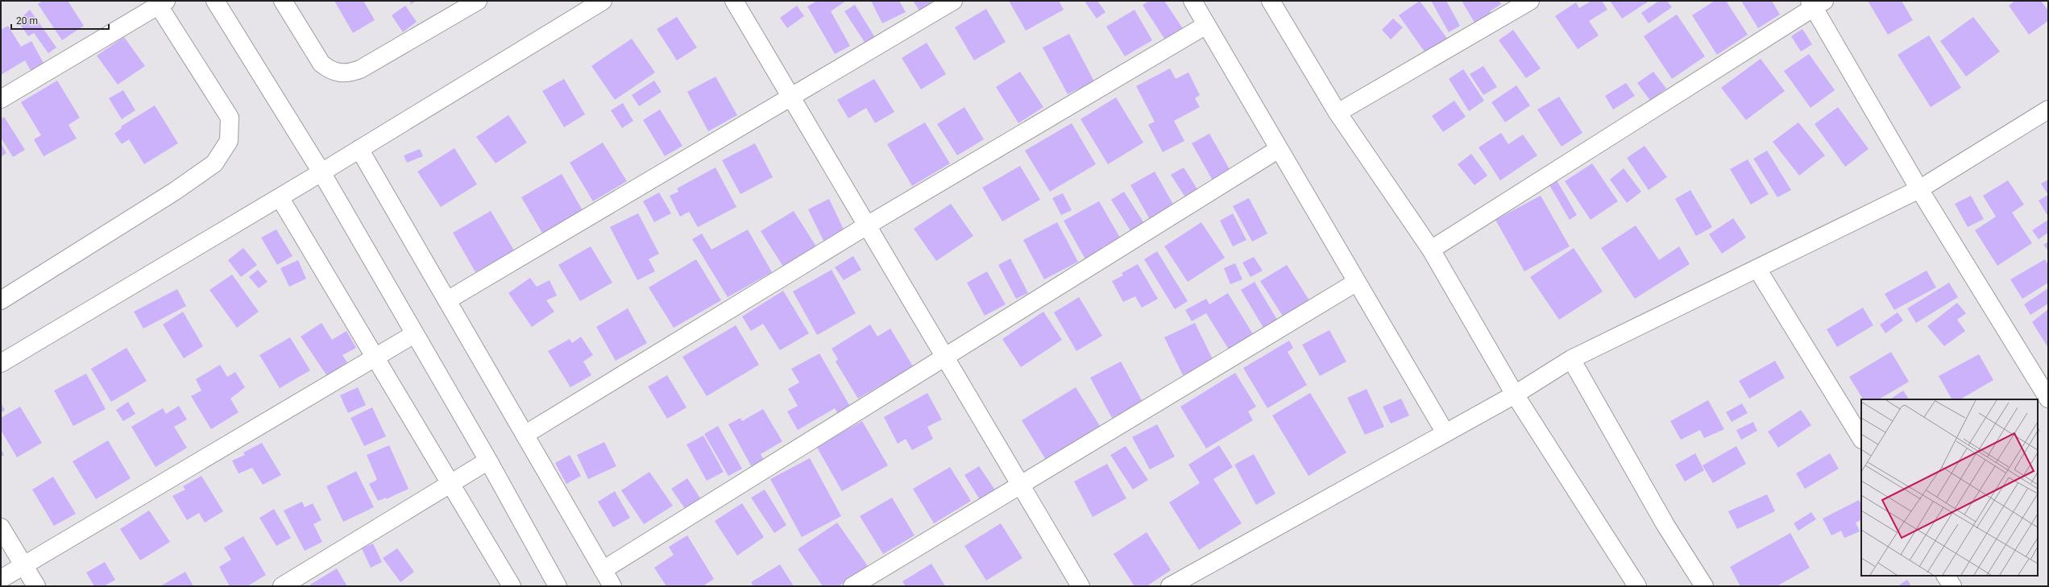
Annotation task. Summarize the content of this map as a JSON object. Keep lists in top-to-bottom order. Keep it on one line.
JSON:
{"scale_bar":"20 m"}
